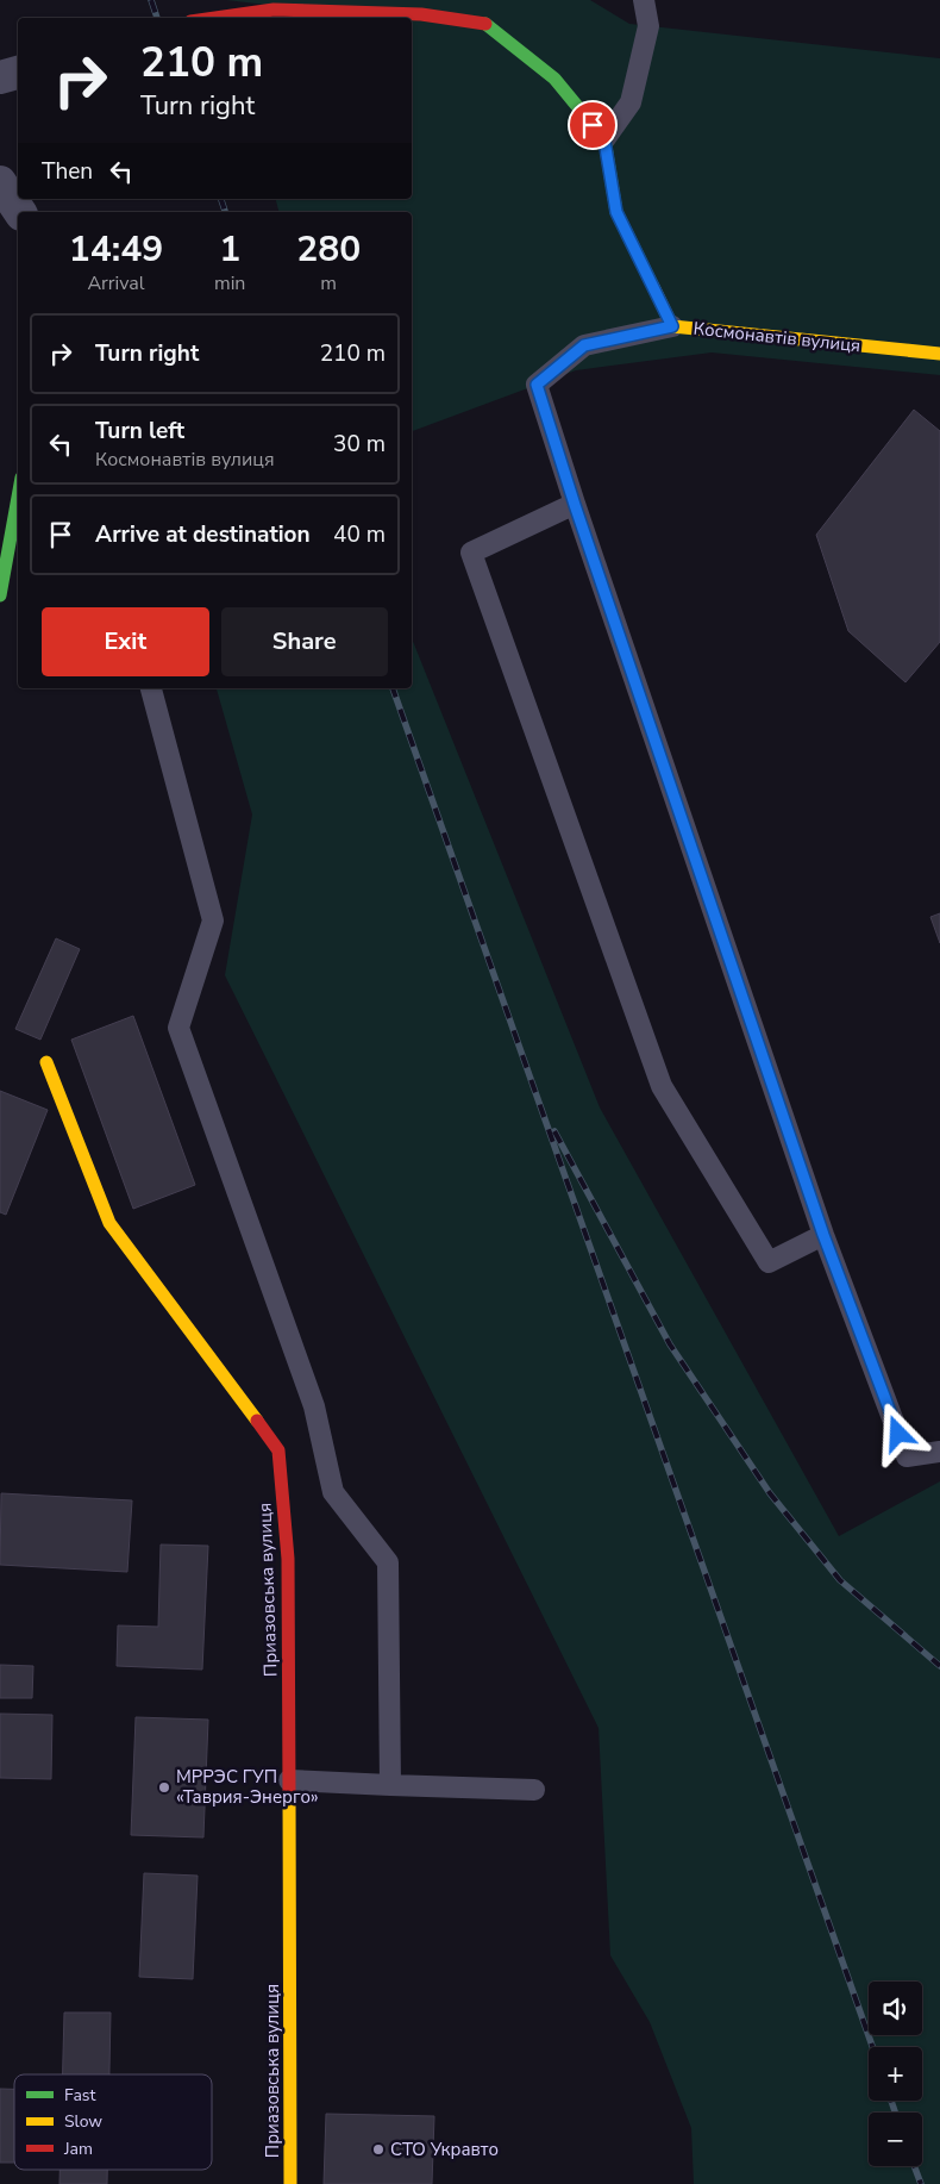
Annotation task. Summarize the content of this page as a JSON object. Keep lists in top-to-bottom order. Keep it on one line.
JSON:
{"streets":{"street":["Космонавтів вулиця","Приазовська вулиця"]},"places":["МРРЭС ГУП «Таврия-Энерго»","СТО Укравто"],"legend":["Fast","Slow","Jam"],"page":{"turn":["210 m","Turn right"],"then":"Then","eta":["14:49","Arrival","1","min","280","m"],"list":[{"name":"Turn right","value":"210 m"},{"name":"Turn left","note":"Космонавтів вулиця","value":"30 m"},{"name":"Arrive at destination","value":"40 m"}],"buttons":["Exit","Share"],"map_buttons":["+","−"]}}
